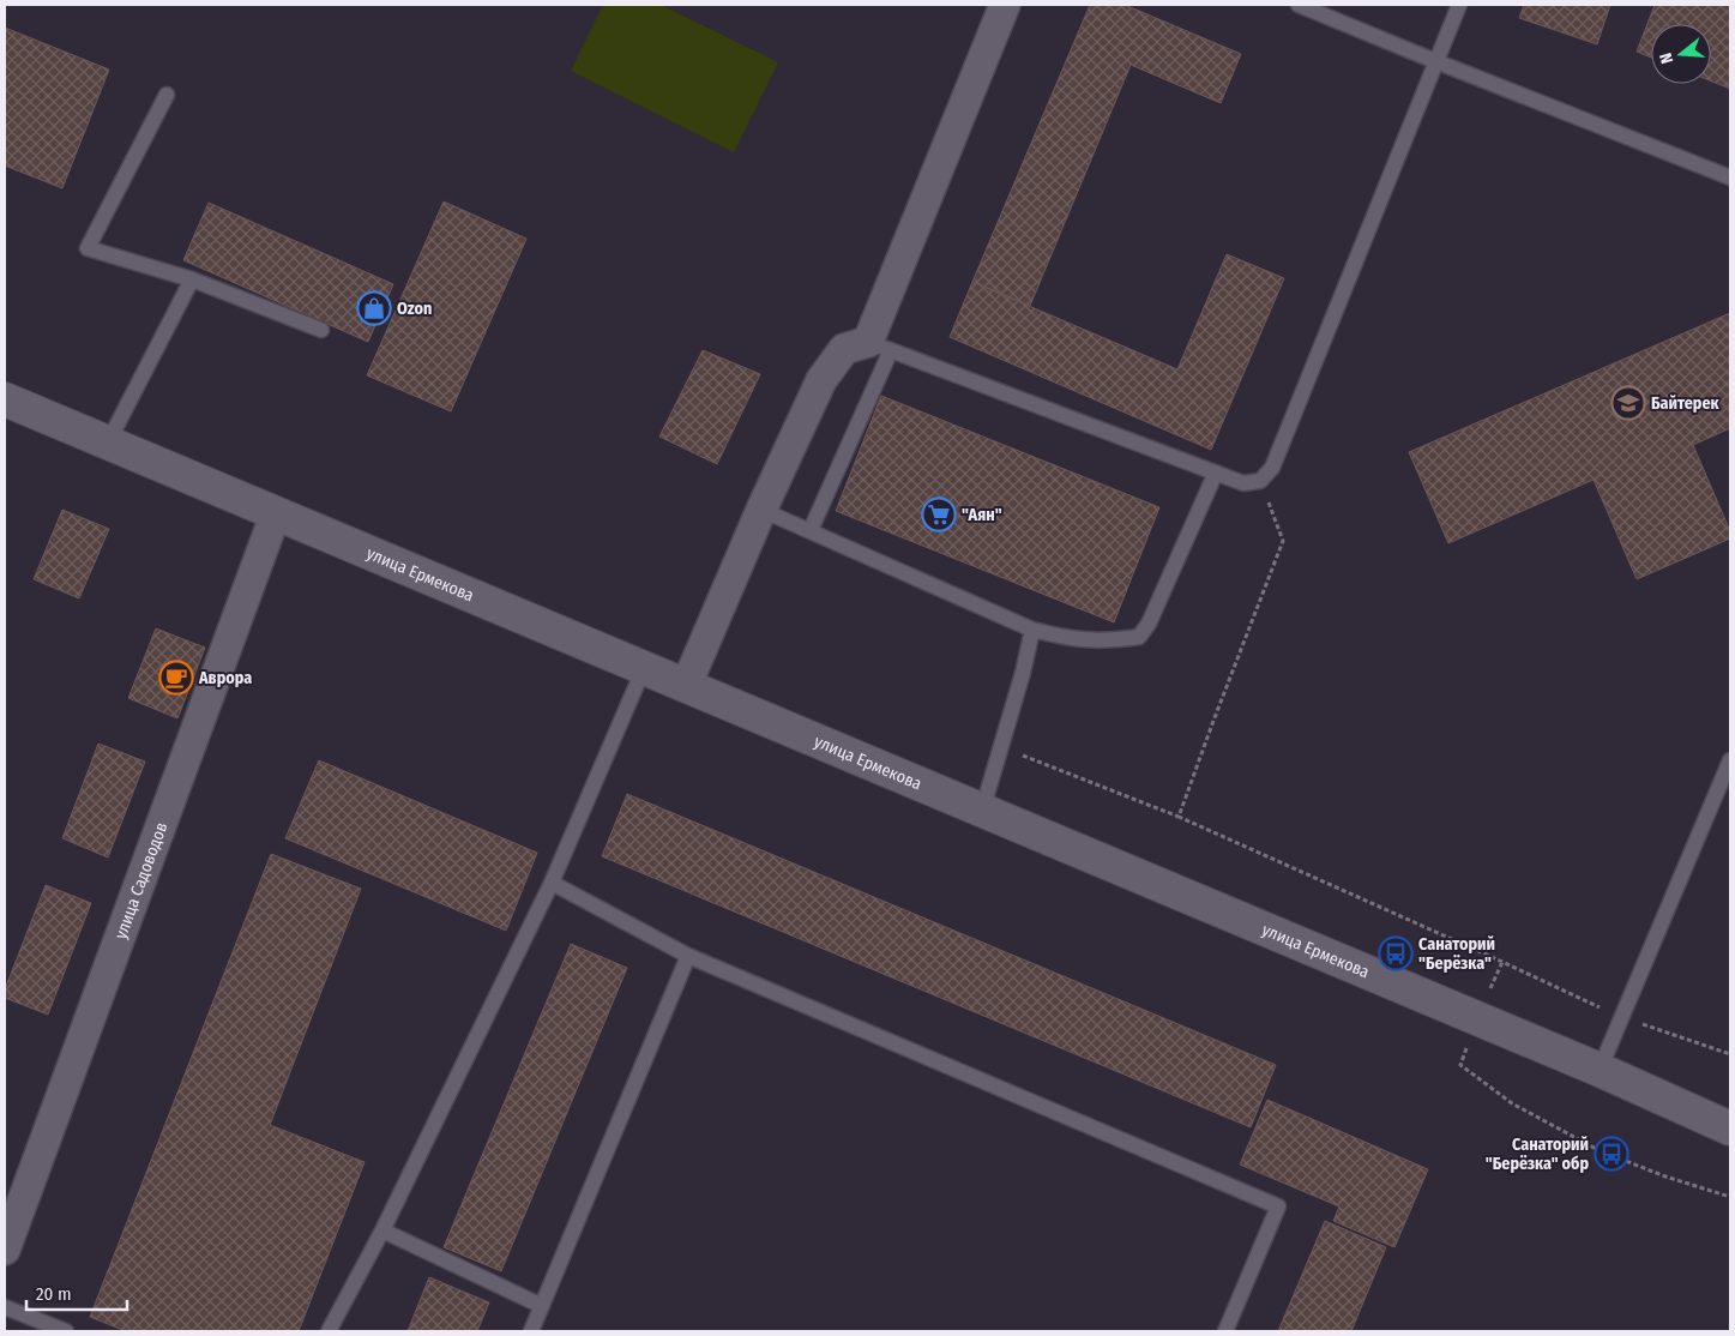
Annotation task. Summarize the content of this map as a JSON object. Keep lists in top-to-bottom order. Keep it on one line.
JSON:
{"streets":{"main road":["улица Ермекова"],"street":["улица Садоводов"]},"crossings":[["улица Ермекова","улица Садоводов"]],"places":{"shop":["Ozon"],"school or university":["Байтерек"],"supermarket":["\"Аян\""],"cafe":["Аврора"],"bus stop":["Санаторий \"Берёзка\"","Санаторий \"Берёзка\" обр"]},"scale_bar":"20 m","north":"left"}
